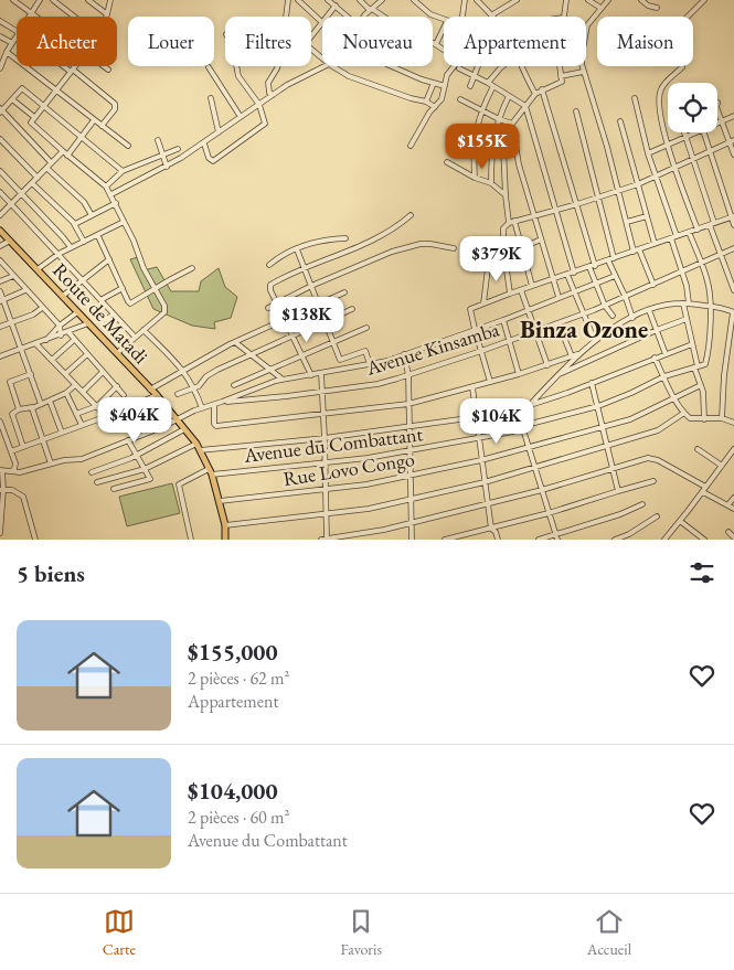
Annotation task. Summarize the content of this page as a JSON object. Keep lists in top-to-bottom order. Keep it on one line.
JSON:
{"streets":{"main road":["Route de Matadi"],"street":["Avenue Kinsamba","Avenue du Combattant","Rue Lovo Congo"]},"crossings":[["Route de Matadi","Avenue du Combattant"],["Route de Matadi","Rue Lovo Congo"]],"districts":["Binza Ozone"],"page":{"chip":["Acheter","Louer","Filtres","Nouveau","Appartement","Maison"],"price":["$155K","$379K","$138K","$404K","$104K"],"heading":"5 biens","list":[{"name":"$155,000","note":"2 pièces · 62 m² · Appartement"},{"name":"$104,000","note":"2 pièces · 60 m² · Avenue du Combattant"}],"tabs":["Carte","Favoris","Accueil"]}}
